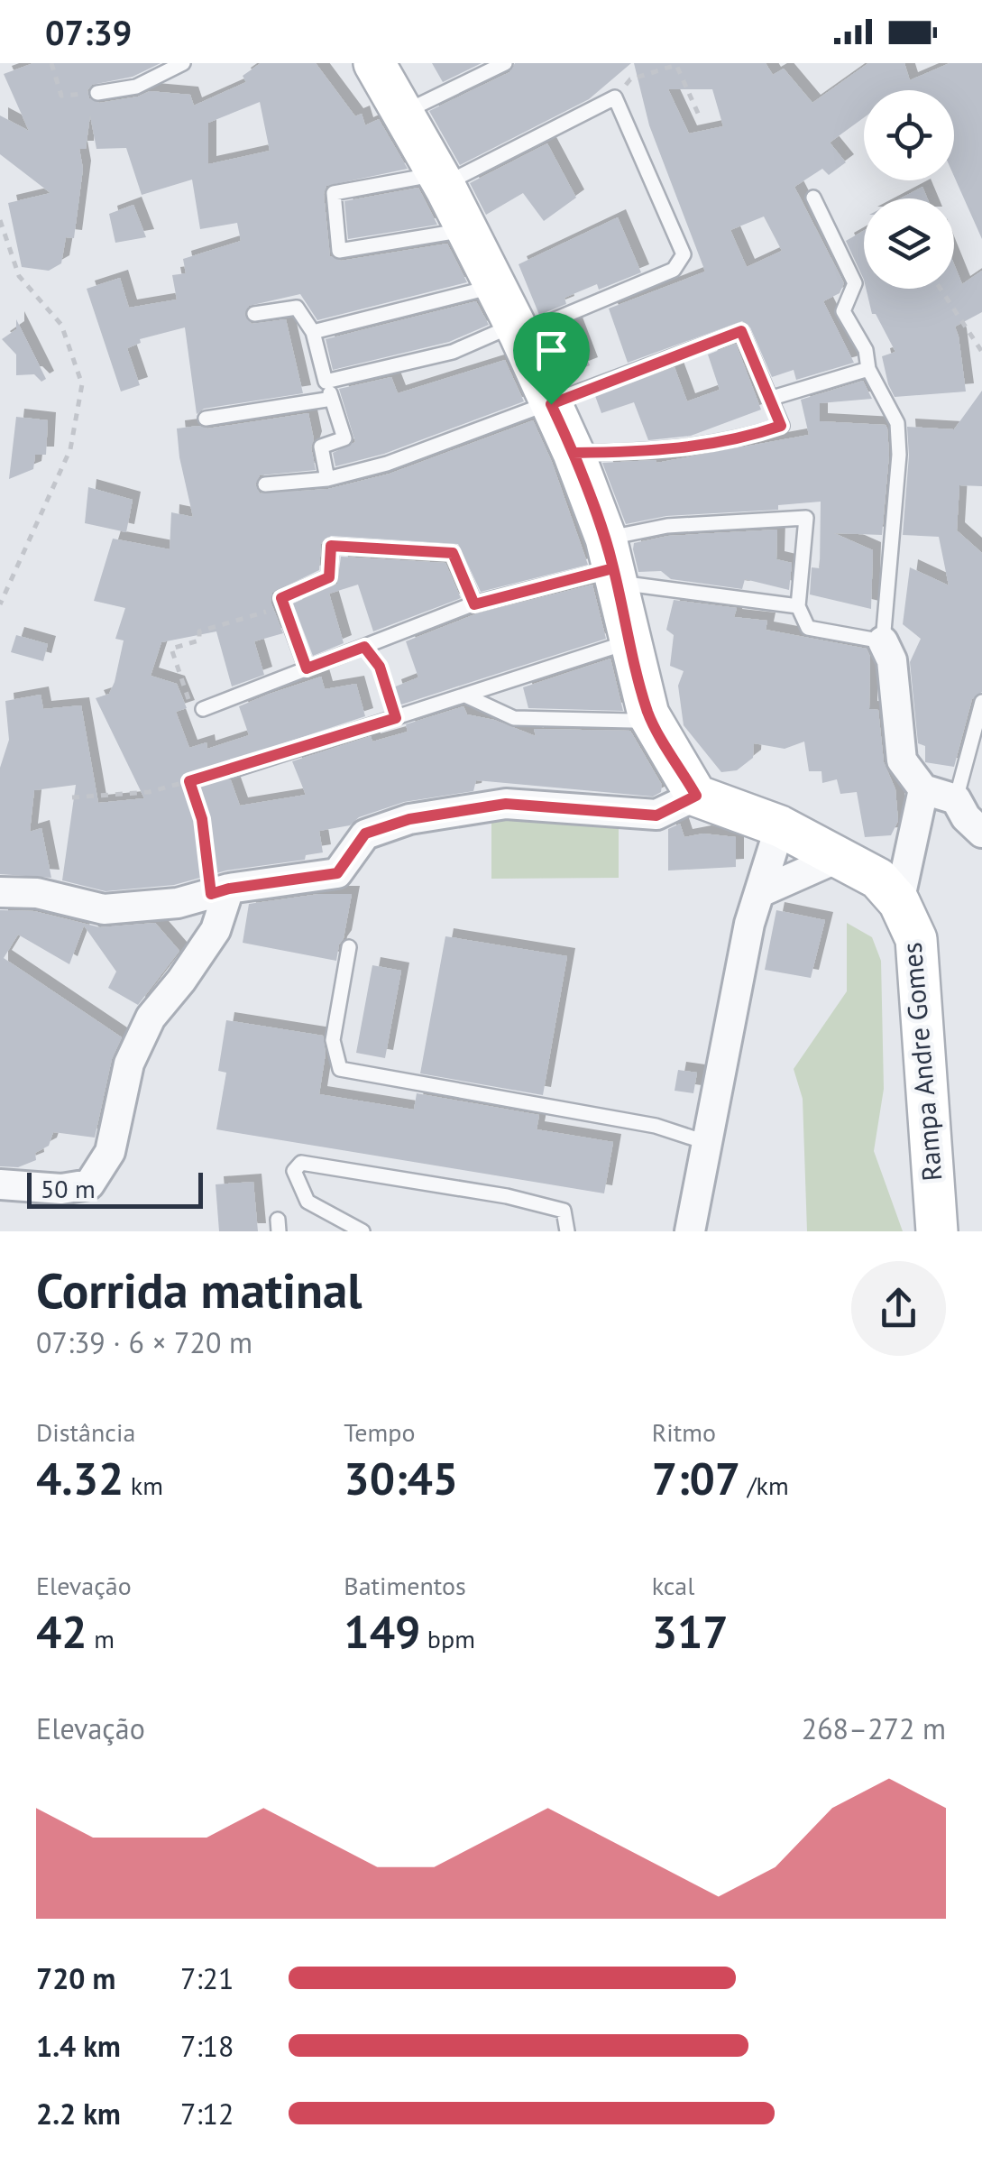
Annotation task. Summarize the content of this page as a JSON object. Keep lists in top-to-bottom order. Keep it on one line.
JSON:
{"streets":{"street":["Rampa Andre Gomes"]},"scale_bar":"50 m","page":{"status":"07:39","scale":"50 m","heading":["Corrida matinal","07:39 · 6 × 720 m"],"stats":[["Distância","4.32 km"],["Tempo","30:45"],["Ritmo","7:07 /km"],["Elevação","42 m"],["Batimentos","149 bpm"],["kcal","317"]],"chart":["Elevação","268–272 m"],"list":[{"name":"720 m","note":"7:21"},{"name":"1.4 km","note":"7:18"},{"name":"2.2 km","note":"7:12"}]}}
